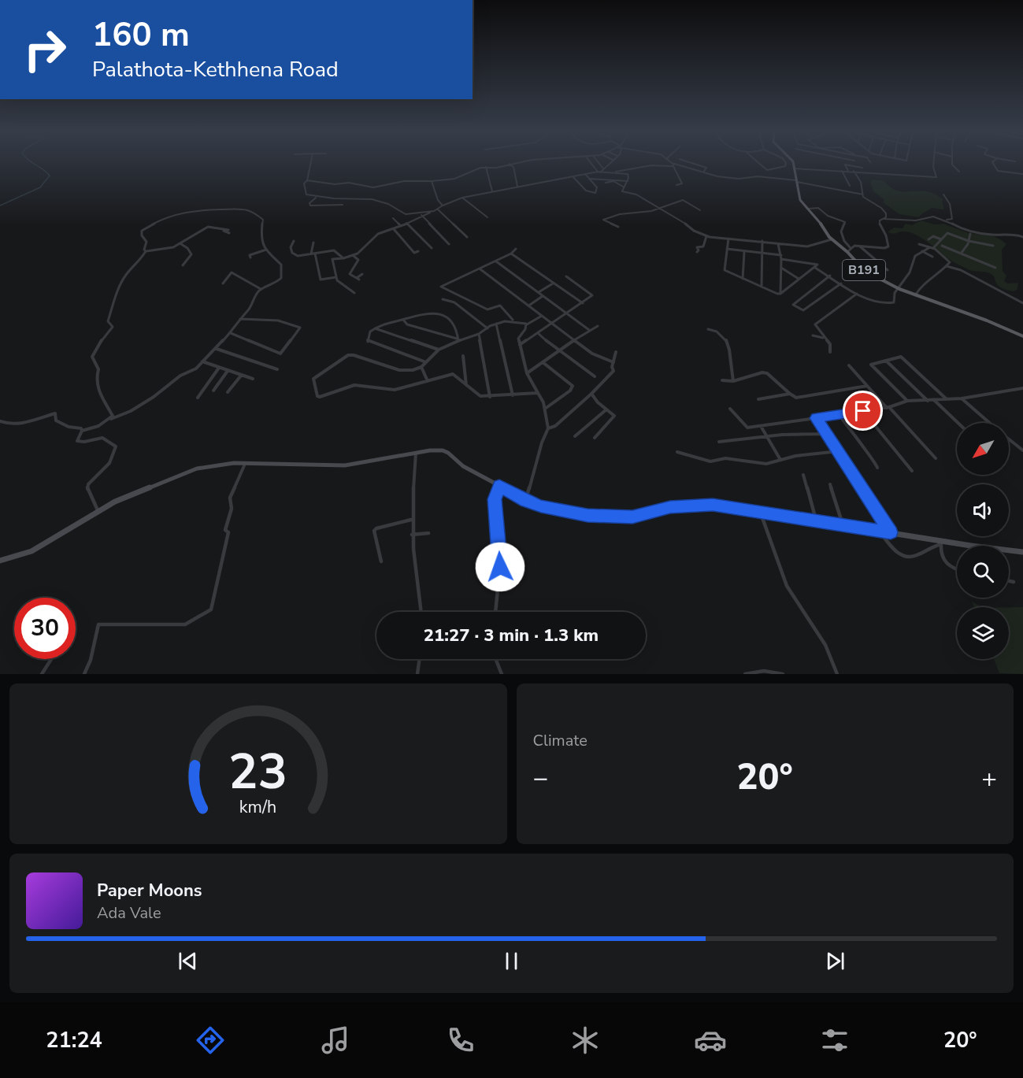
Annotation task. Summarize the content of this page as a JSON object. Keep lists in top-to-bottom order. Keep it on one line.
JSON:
{"streets":{"main road":["B191"]},"north":"bottom left","page":{"turn":["160 m","Palathota-Kethhena Road"],"limit":"30","trip":"21:27 · 3 min · 1.3 km","tile":"Climate","heat":["−","20°","+"],"song":["Paper Moons","Ada Vale"],"tabs":["21:24","20°"],"gauge":["23","km/h"]}}
